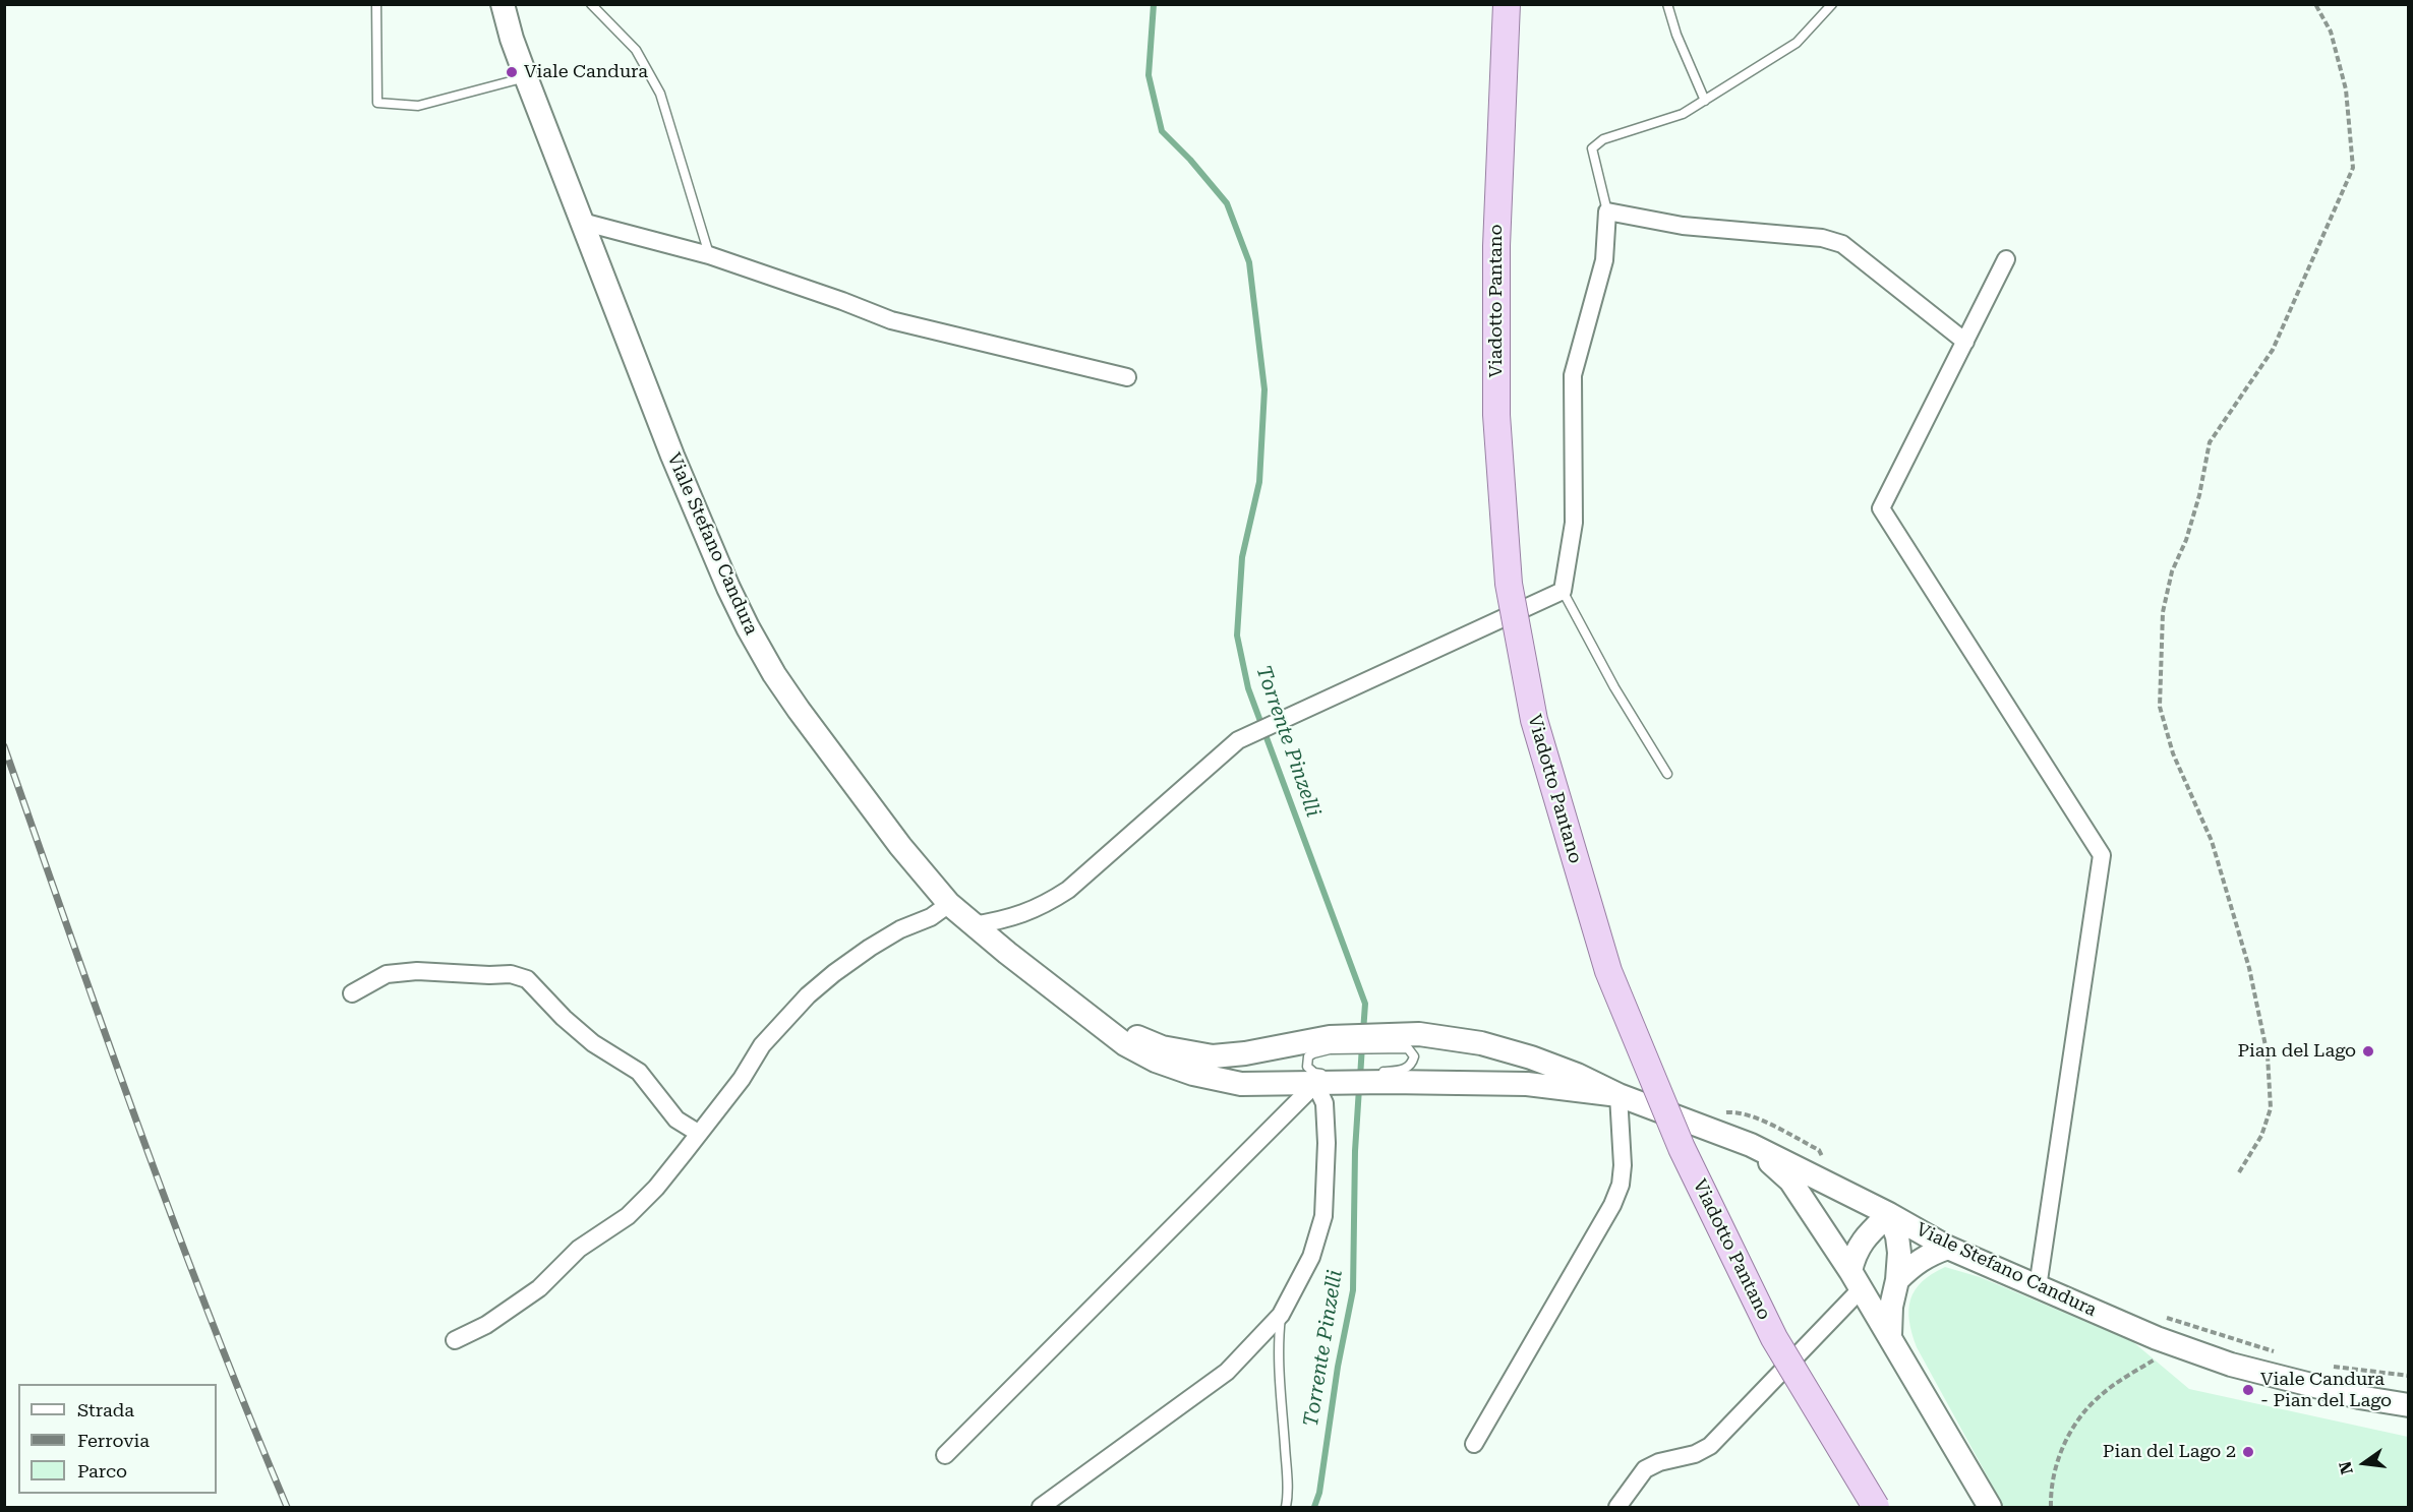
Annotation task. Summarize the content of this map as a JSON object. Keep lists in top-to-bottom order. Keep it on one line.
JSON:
{"streets":{"main road":["Viadotto Pantano","Viale Stefano Candura"]},"water":["Torrente Pinzelli"],"places":["Viale Candura","Pian del Lago","Viale Candura - Pian del Lago","Pian del Lago 2"],"legend":["Strada","Ferrovia","Parco"],"north":"left"}
